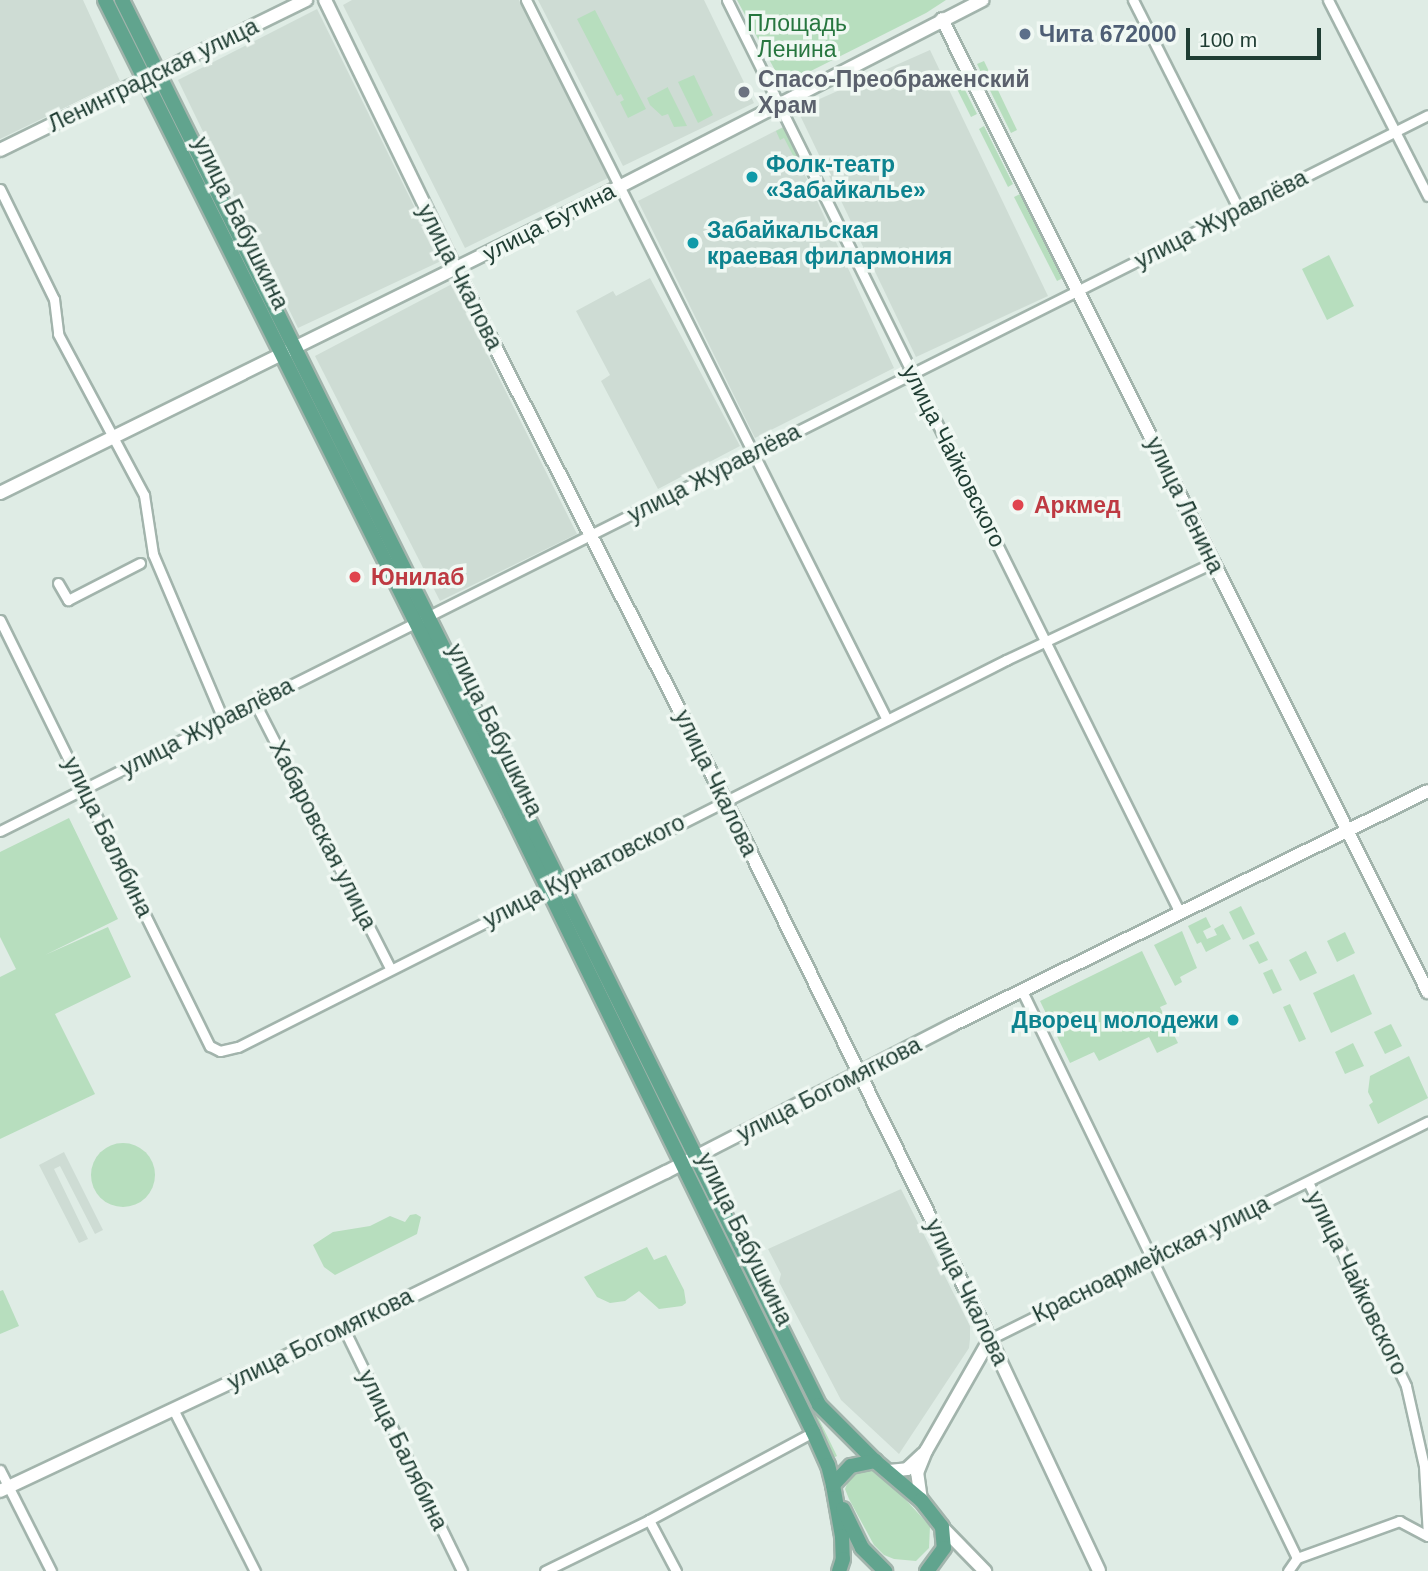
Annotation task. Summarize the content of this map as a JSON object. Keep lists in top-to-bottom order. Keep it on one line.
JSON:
{"streets":{"main road":["Ленинградская улица","улица Бутина","улица Бабушкина","улица Чкалова","улица Ленина","улица Богомягкова"],"street":["улица Журавлёва","улица Чайковского","Хабаровская улица","улица Балябина","улица Курнатовского","Красноармейская улица"]},"crossings":[["Ленинградская улица","улица Бабушкина"],["улица Журавлёва","улица Бабушкина"],["улица Журавлёва","улица Чкалова"],["улица Журавлёва","улица Чайковского"],["улица Журавлёва","улица Ленина"],["улица Журавлёва","Хабаровская улица"],["улица Журавлёва","улица Балябина"],["улица Бутина","улица Бабушкина"],["улица Бутина","улица Чкалова"],["улица Бутина","улица Чайковского"],["улица Бутина","улица Ленина"],["улица Бабушкина","улица Курнатовского"],["улица Бабушкина","улица Богомягкова"],["улица Чкалова","улица Курнатовского"],["улица Чкалова","улица Богомягкова"],["улица Чкалова","Красноармейская улица"],["улица Чайковского","улица Курнатовского"],["улица Чайковского","улица Богомягкова"],["улица Чайковского","Красноармейская улица"],["улица Ленина","улица Курнатовского"],["улица Ленина","улица Богомягкова"],["Хабаровская улица","улица Курнатовского"],["улица Балябина","улица Курнатовского"],["улица Балябина","улица Богомягкова"]],"parks":["Площадь Ленина"],"places":["Чита 672000","Спасо-Преображенский Храм","Фолк-театр «Забайкалье»","Забайкальская краевая филармония","Аркмед","Юнилаб","Дворец молодежи"],"scale_bar":"100 m"}
